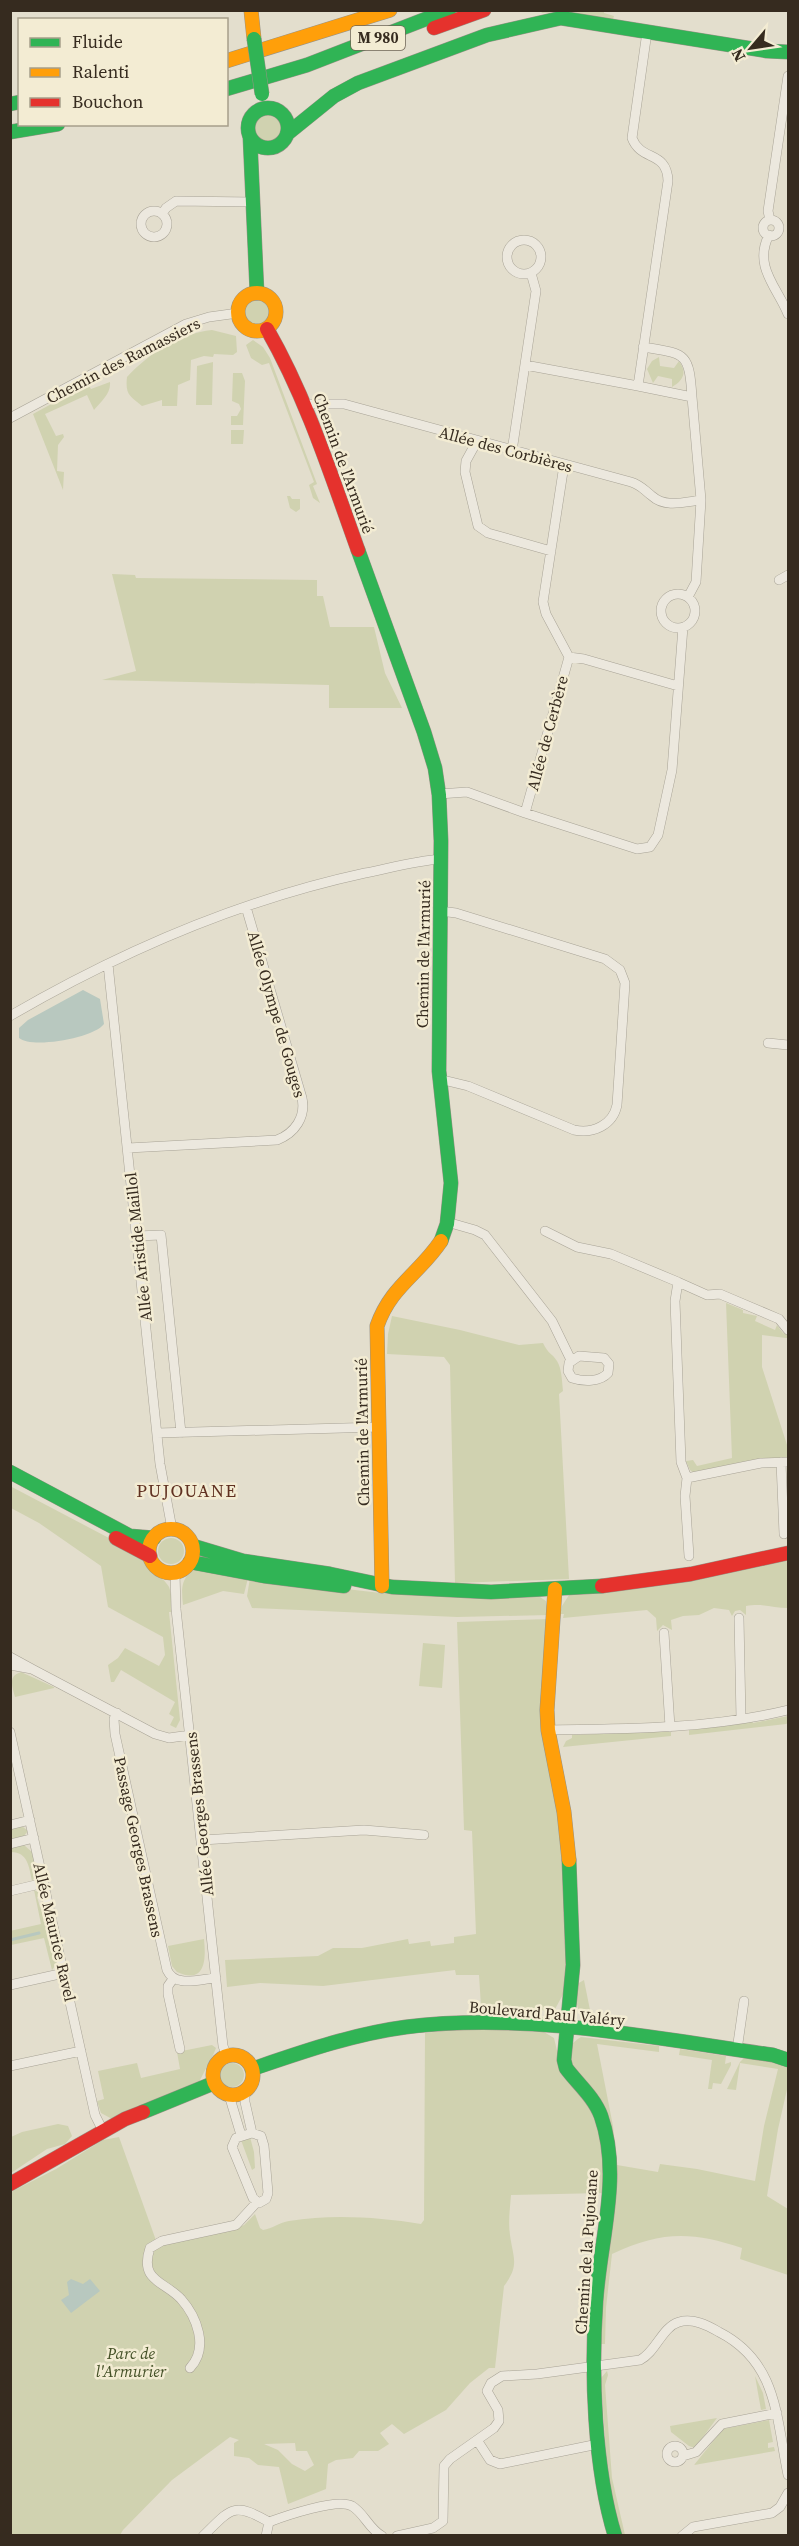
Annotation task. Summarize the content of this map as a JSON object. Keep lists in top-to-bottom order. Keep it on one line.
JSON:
{"streets":{"main road":["M 980","Chemin de l'Armurié","Boulevard Paul Valéry","Chemin de la Pujouane"],"street":["Chemin des Ramassiers","Allée des Corbières","Allée de Cerbère","Allée Olympe de Gouges","Allée Aristide Maillol","Allée Georges Brassens","Passage Georges Brassens","Allée Maurice Ravel"]},"crossings":[["Chemin des Ramassiers","Chemin de l'Armurié"],["Allée des Corbières","Chemin de l'Armurié"],["Chemin de l'Armurié","Allée de Cerbère"],["Allée Olympe de Gouges","Allée Aristide Maillol"],["Allée Aristide Maillol","Allée Georges Brassens"],["Allée Georges Brassens","Boulevard Paul Valéry"],["Boulevard Paul Valéry","Chemin de la Pujouane"]],"districts":["PUJOUANE"],"parks":["Parc de l'Armurier"],"legend":["Fluide","Ralenti","Bouchon"],"north":"bottom left"}
